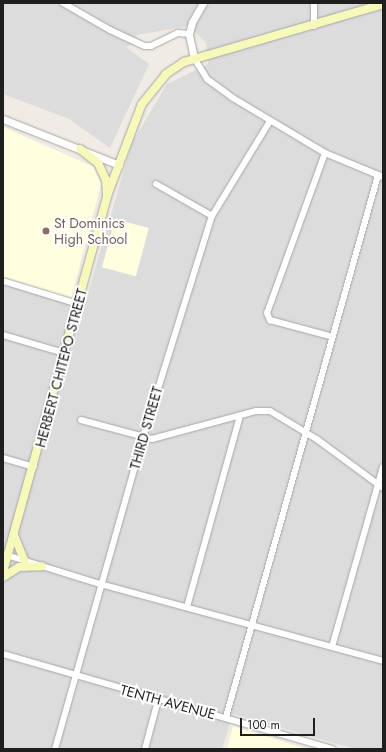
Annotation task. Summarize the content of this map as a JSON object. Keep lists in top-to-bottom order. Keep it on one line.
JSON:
{"streets":{"main road":["HERBERT CHITEPO STREET"],"street":["THIRD STREET","TENTH AVENUE"]},"crossings":[["THIRD STREET","TENTH AVENUE"]],"places":["St Dominics High School"],"scale_bar":"100 m"}
